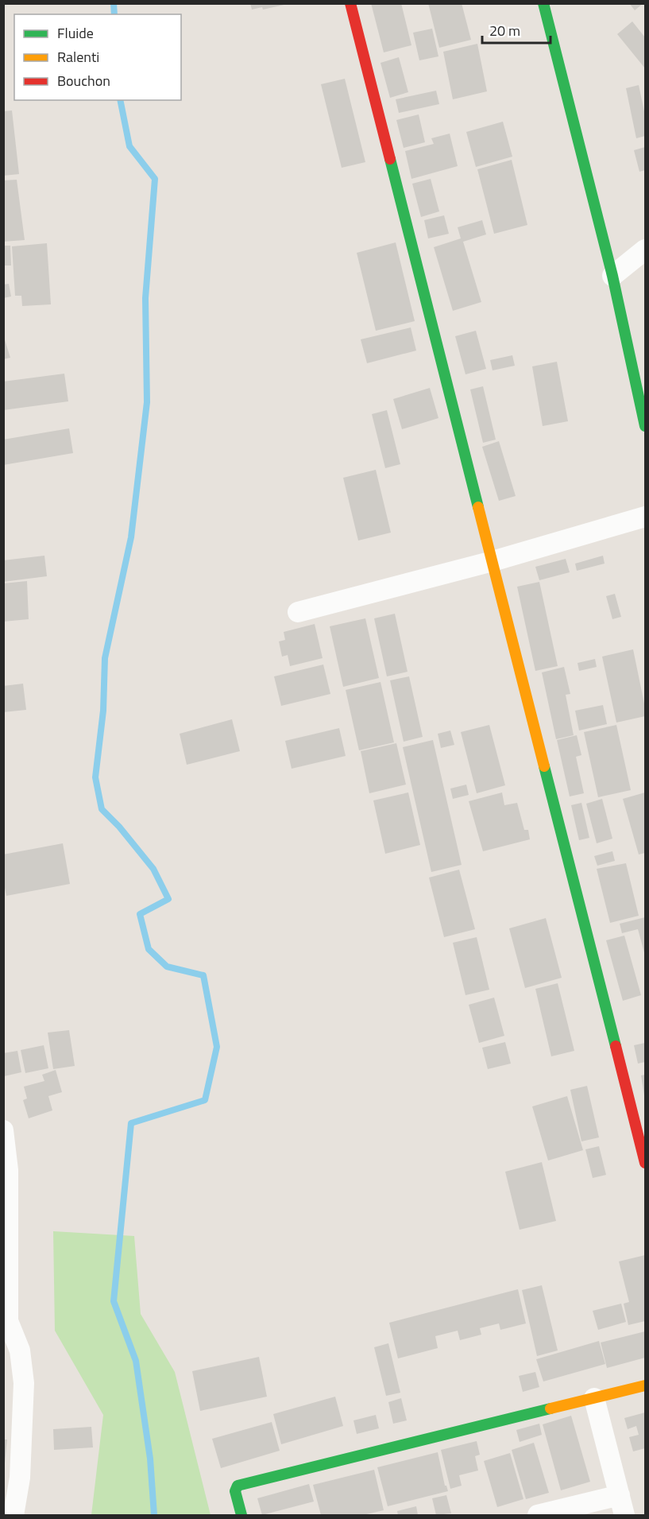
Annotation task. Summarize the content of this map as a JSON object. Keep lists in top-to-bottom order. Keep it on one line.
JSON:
{"legend":["Fluide","Ralenti","Bouchon"],"scale_bar":"20 m"}
